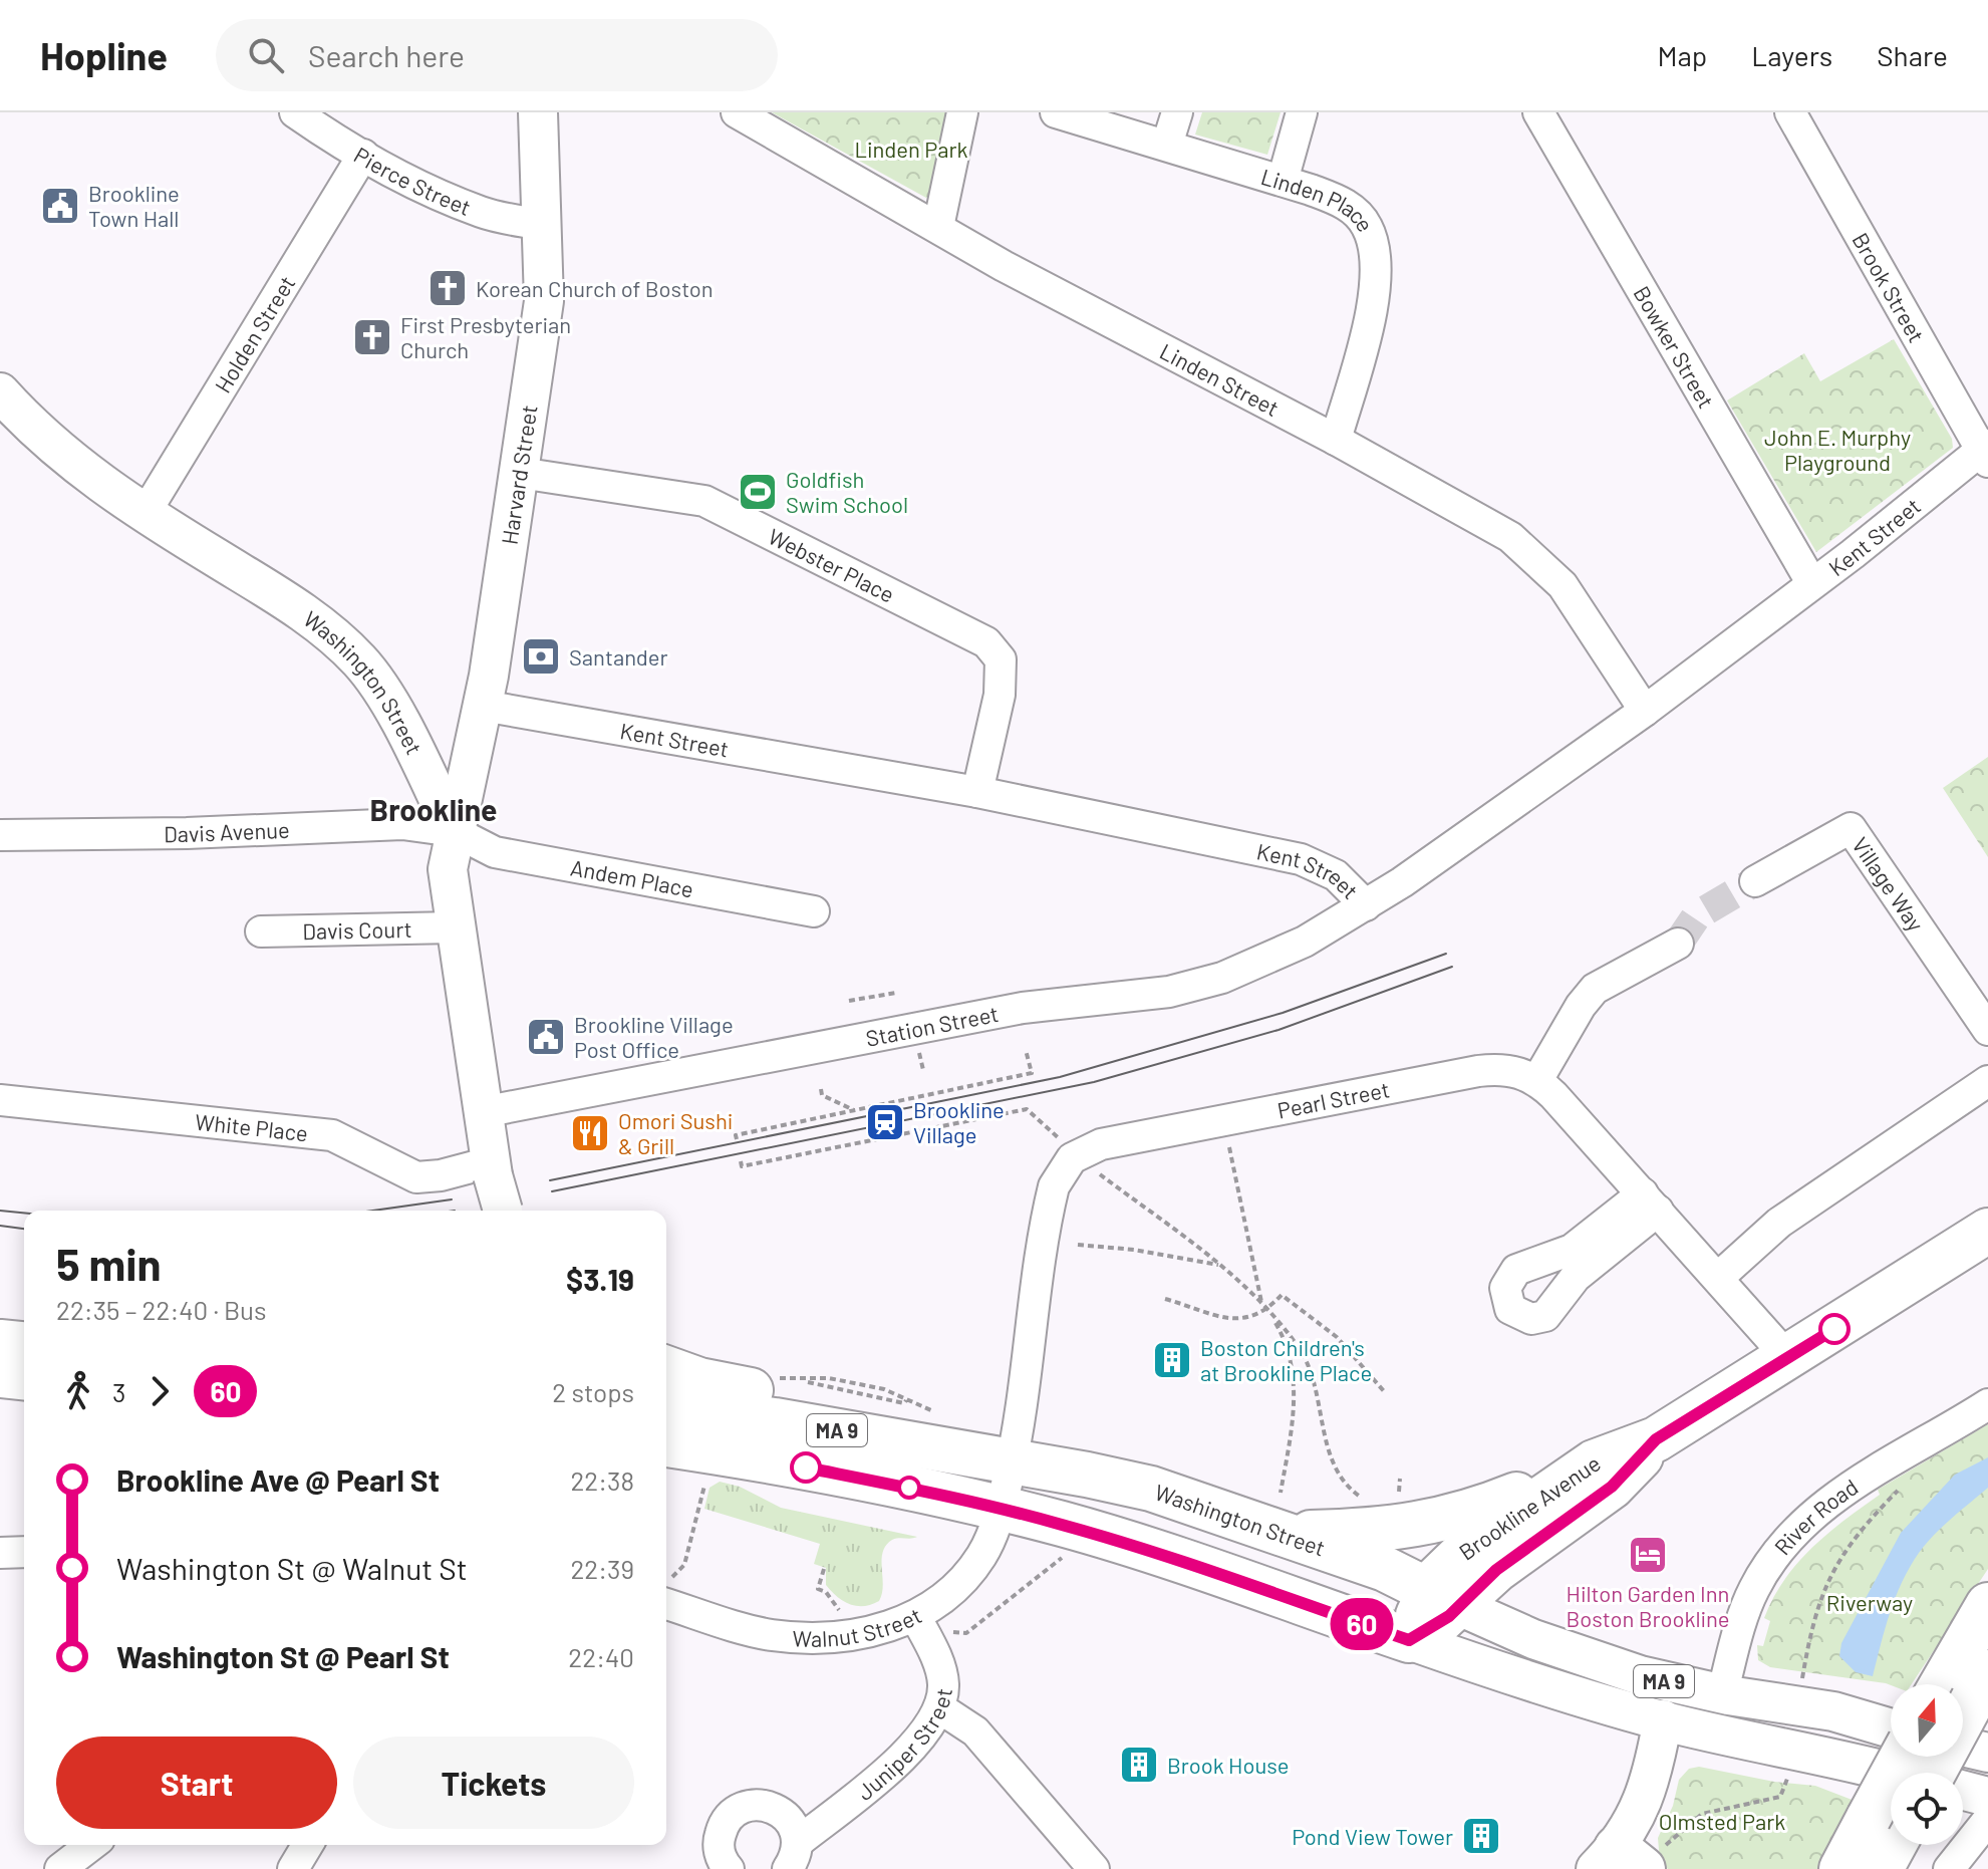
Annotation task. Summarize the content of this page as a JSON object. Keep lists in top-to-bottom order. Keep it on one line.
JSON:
{"streets":{"highway":["Washington Street","MA 9","Brookline Avenue"],"main road":["Harvard Street"],"street":["Pierce Street","Linden Place","Brook Street","Holden Street","Bowker Street","Linden Street","Kent Street","Webster Place","Davis Avenue","Andem Place","Village Way","Davis Court","Station Street","Pearl Street","White Place","River Road","Walnut Street","Juniper Street"]},"crossings":[["Pierce Street","Holden Street"],["Pierce Street","Harvard Street"],["Linden Place","Linden Street"],["Brook Street","Kent Street"],["Holden Street","Washington Street"],["Bowker Street","Kent Street"],["Linden Street","Kent Street"],["Harvard Street","Kent Street"],["Harvard Street","Webster Place"],["Harvard Street","Washington Street"],["Harvard Street","Davis Avenue"],["Harvard Street","Andem Place"],["Kent Street","Webster Place"],["Kent Street","Station Street"],["Washington Street","Davis Avenue"],["Washington Street","Andem Place"],["Washington Street","Pearl Street"],["Washington Street","MA 9"],["Washington Street","Brookline Avenue"],["Washington Street","River Road"],["Davis Avenue","Andem Place"],["Pearl Street","MA 9"],["Pearl Street","Walnut Street"],["MA 9","Brookline Avenue"],["MA 9","Walnut Street"],["Walnut Street","Juniper Street"]],"districts":["Brookline"],"parks":["Linden Park","John E. Murphy Playground","Riverway","Olmsted Park"],"places":{"public building":["Brookline Town Hall","Brookline Village Post Office"],"church":["Korean Church of Boston","First Presbyterian Church"],"sports":["Goldfish Swim School"],"bank":["Santander"],"station":["Brookline Village"],"restaurant":["Omori Sushi & Grill"],"building":["Boston Children's at Brookline Place","Brook House","Pond View Tower"],"hotel":["Hilton Garden Inn Boston Brookline"]},"lines":["bus line 60"],"north":"top","page":{"header":"Hopline","search":"Search here","nav":["Map","Layers","Share"],"on_map":"60","heading":["5 min","22:35 – 22:40 · Bus","$3.19"],"legs":["3","60","2 stops"],"list":[{"name":"Brookline Ave @ Pearl St","value":"22:38"},{"name":"Washington St @ Walnut St","value":"22:39"},{"name":"Washington St @ Pearl St","value":"22:40"}],"buttons":["Start","Tickets"]}}
